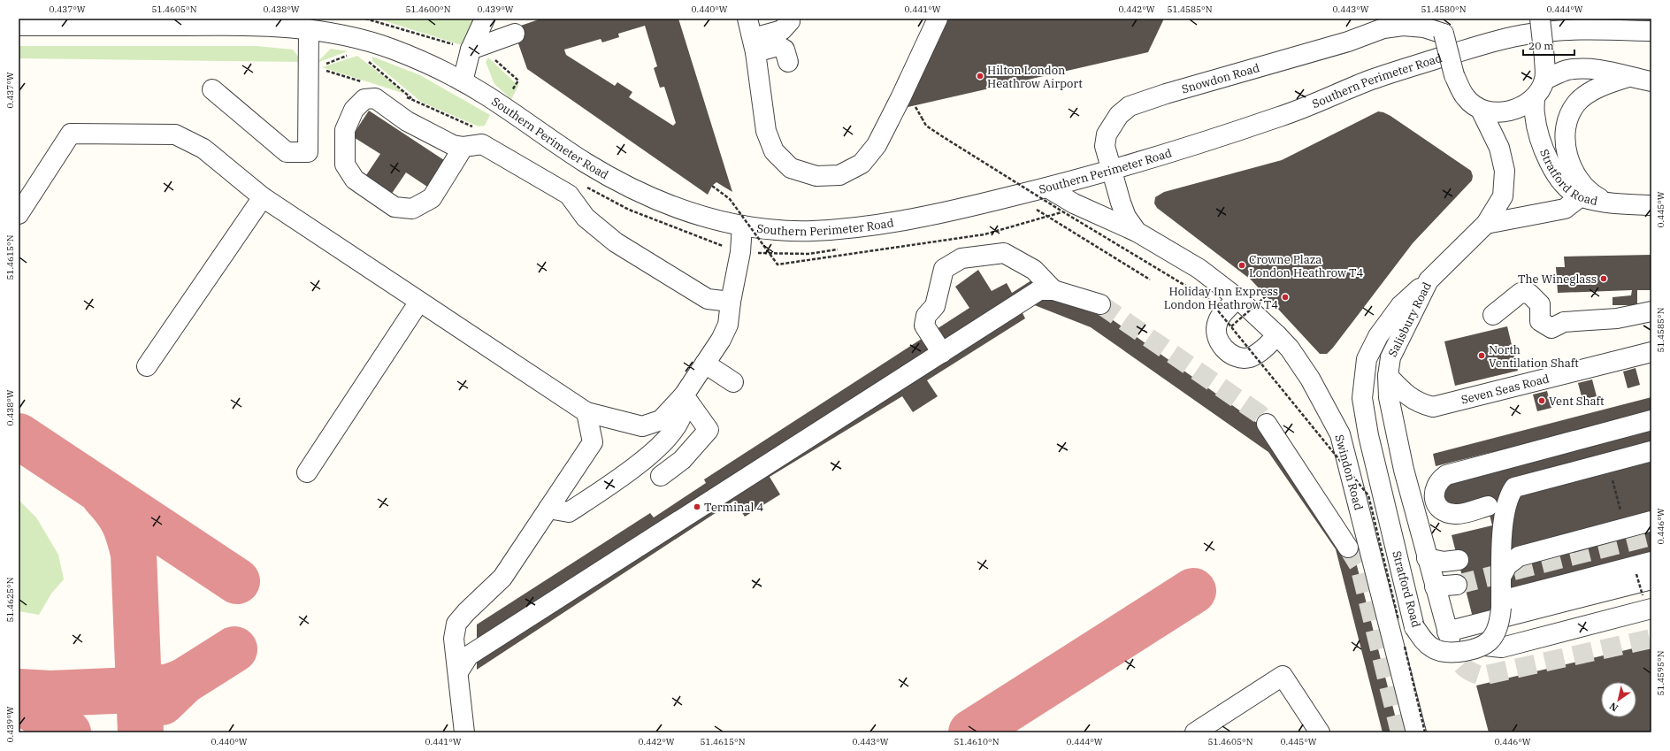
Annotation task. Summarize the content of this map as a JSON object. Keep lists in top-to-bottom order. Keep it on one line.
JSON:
{"streets":{"street":["Snowdon Road","Southern Perimeter Road","Stratford Road","Salisbury Road","Seven Seas Road","Swindon Road"]},"crossings":[["Snowdon Road","Southern Perimeter Road"],["Snowdon Road","Swindon Road"],["Southern Perimeter Road","Swindon Road"],["Stratford Road","Salisbury Road"],["Salisbury Road","Seven Seas Road"]],"places":["Hilton London Heathrow Airport","Crowne Plaza London Heathrow T4","The Wineglass","Holiday Inn Express London Heathrow T4","North Ventilation Shaft","Vent Shaft","Terminal 4"],"scale_bar":"20 m","north":"bottom left","coordinates":["0.437°W","51.4605°N","0.438°W","51.4600°N","0.439°W","0.440°W","0.441°W","0.442°W","51.4585°N","0.443°W","51.4580°N","0.444°W","0.445°W","51.4615°N","0.446°W","51.4625°N","51.4595°N","51.4610°N"]}
